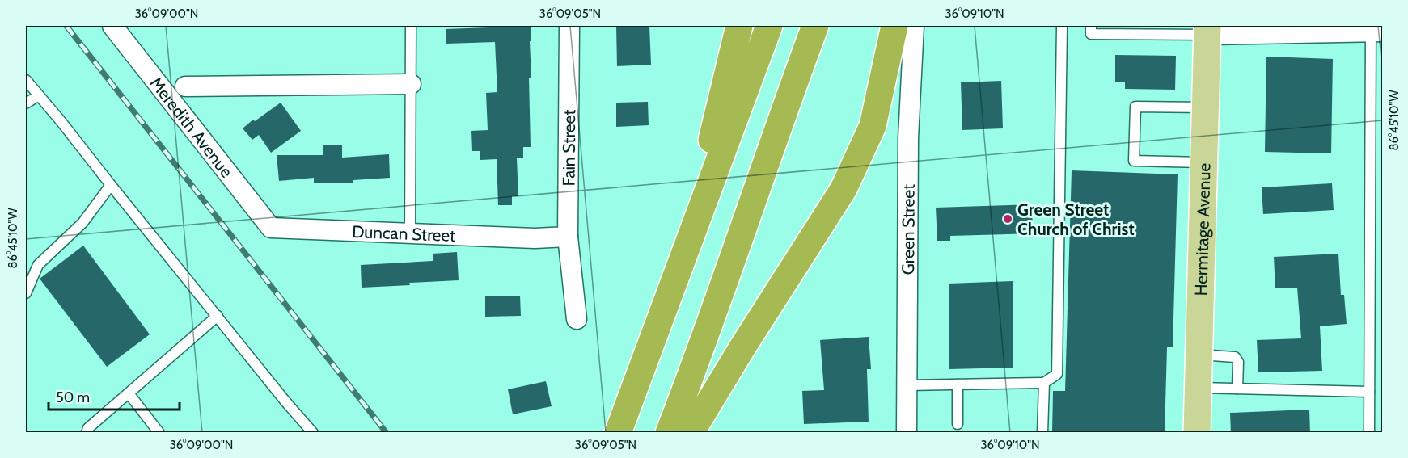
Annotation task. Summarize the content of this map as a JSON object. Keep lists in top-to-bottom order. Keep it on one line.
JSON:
{"streets":{"main road":["Hermitage Avenue"],"street":["Meredith Avenue","Fain Street","Green Street","Duncan Street"]},"crossings":[["Meredith Avenue","Duncan Street"],["Fain Street","Duncan Street"]],"places":["Green Street Church of Christ"],"scale_bar":"50 m","coordinates":["36°09'00\"N","36°09'05\"N","36°09'10\"N","86°45'10\"W"]}
